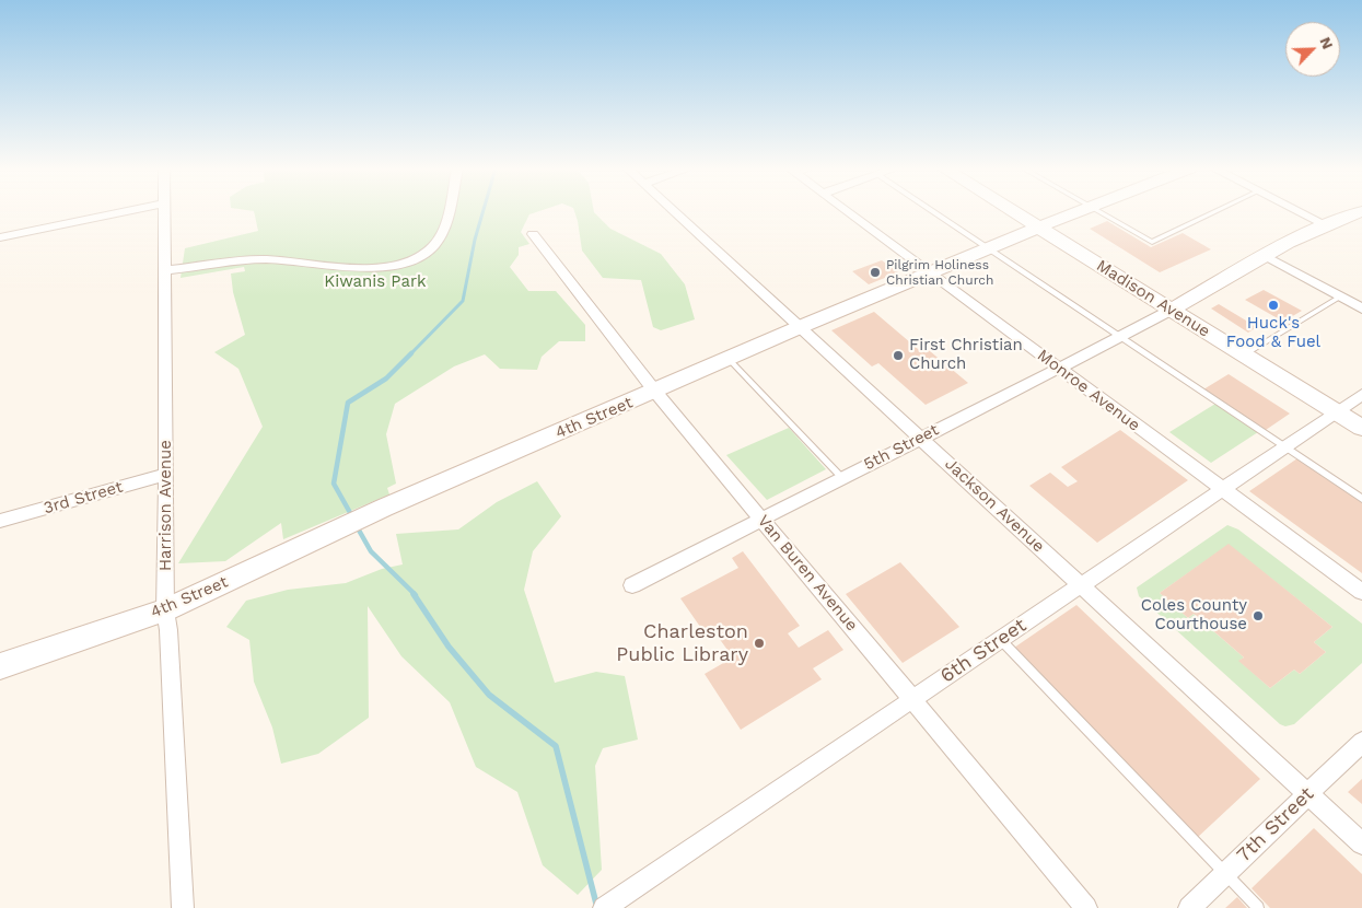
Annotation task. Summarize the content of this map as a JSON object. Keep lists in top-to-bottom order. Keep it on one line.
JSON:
{"streets":{"street":["Madison Avenue","Monroe Avenue","4th Street","5th Street","3rd Street","Harrison Avenue","Jackson Avenue","Van Buren Avenue","6th Street","7th Street"]},"crossings":[["Madison Avenue","4th Street"],["Madison Avenue","5th Street"],["Madison Avenue","6th Street"],["Monroe Avenue","4th Street"],["Monroe Avenue","5th Street"],["Monroe Avenue","6th Street"],["4th Street","Harrison Avenue"],["4th Street","Jackson Avenue"],["4th Street","Van Buren Avenue"],["5th Street","Jackson Avenue"],["5th Street","Van Buren Avenue"],["3rd Street","Harrison Avenue"],["Jackson Avenue","6th Street"],["Jackson Avenue","7th Street"],["Van Buren Avenue","6th Street"]],"parks":["Kiwanis Park"],"places":["Pilgrim Holiness Christian Church","Huck's Food & Fuel","First Christian Church","Coles County Courthouse","Charleston Public Library"],"north":"top right"}
